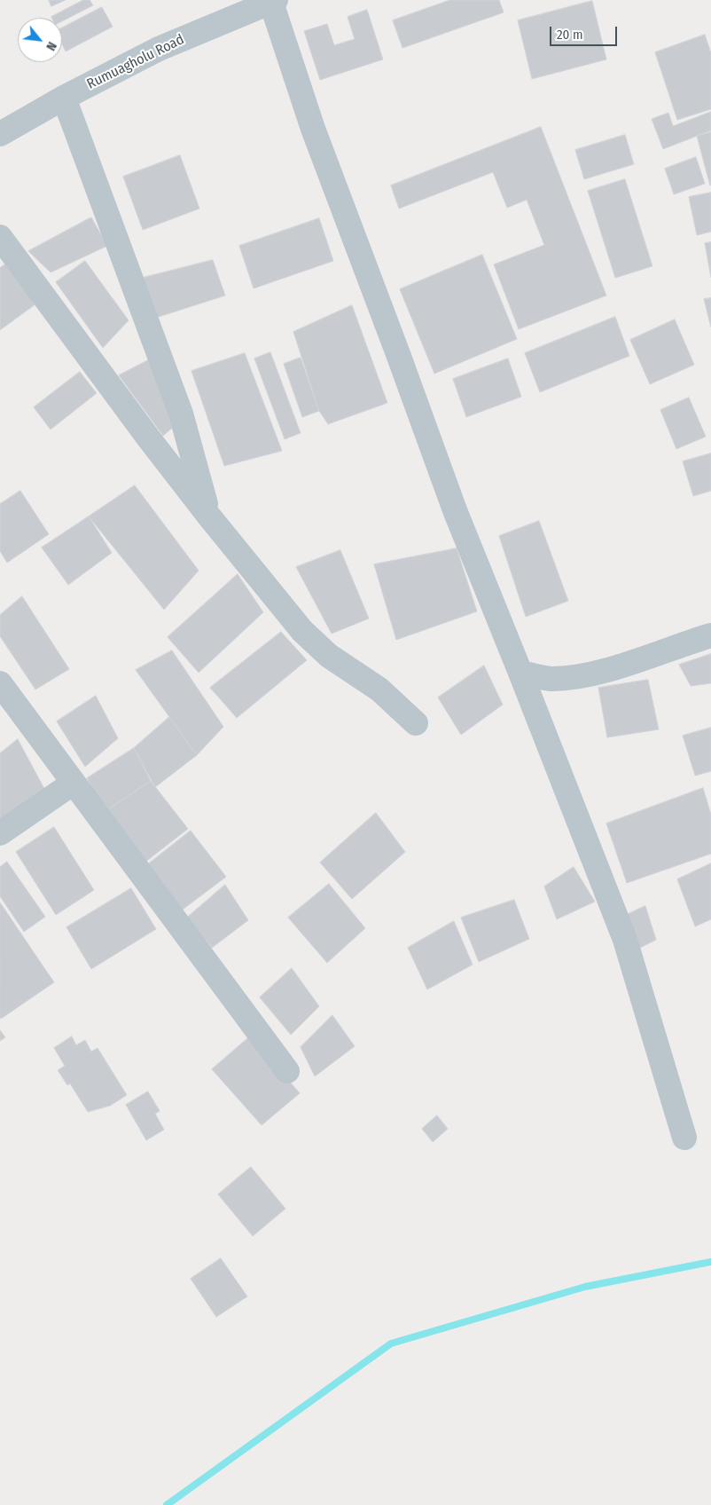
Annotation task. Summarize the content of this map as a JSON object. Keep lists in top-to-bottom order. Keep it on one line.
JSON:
{"streets":{"street":["Rumuagholu Road"]},"scale_bar":"20 m","north":"bottom right"}
